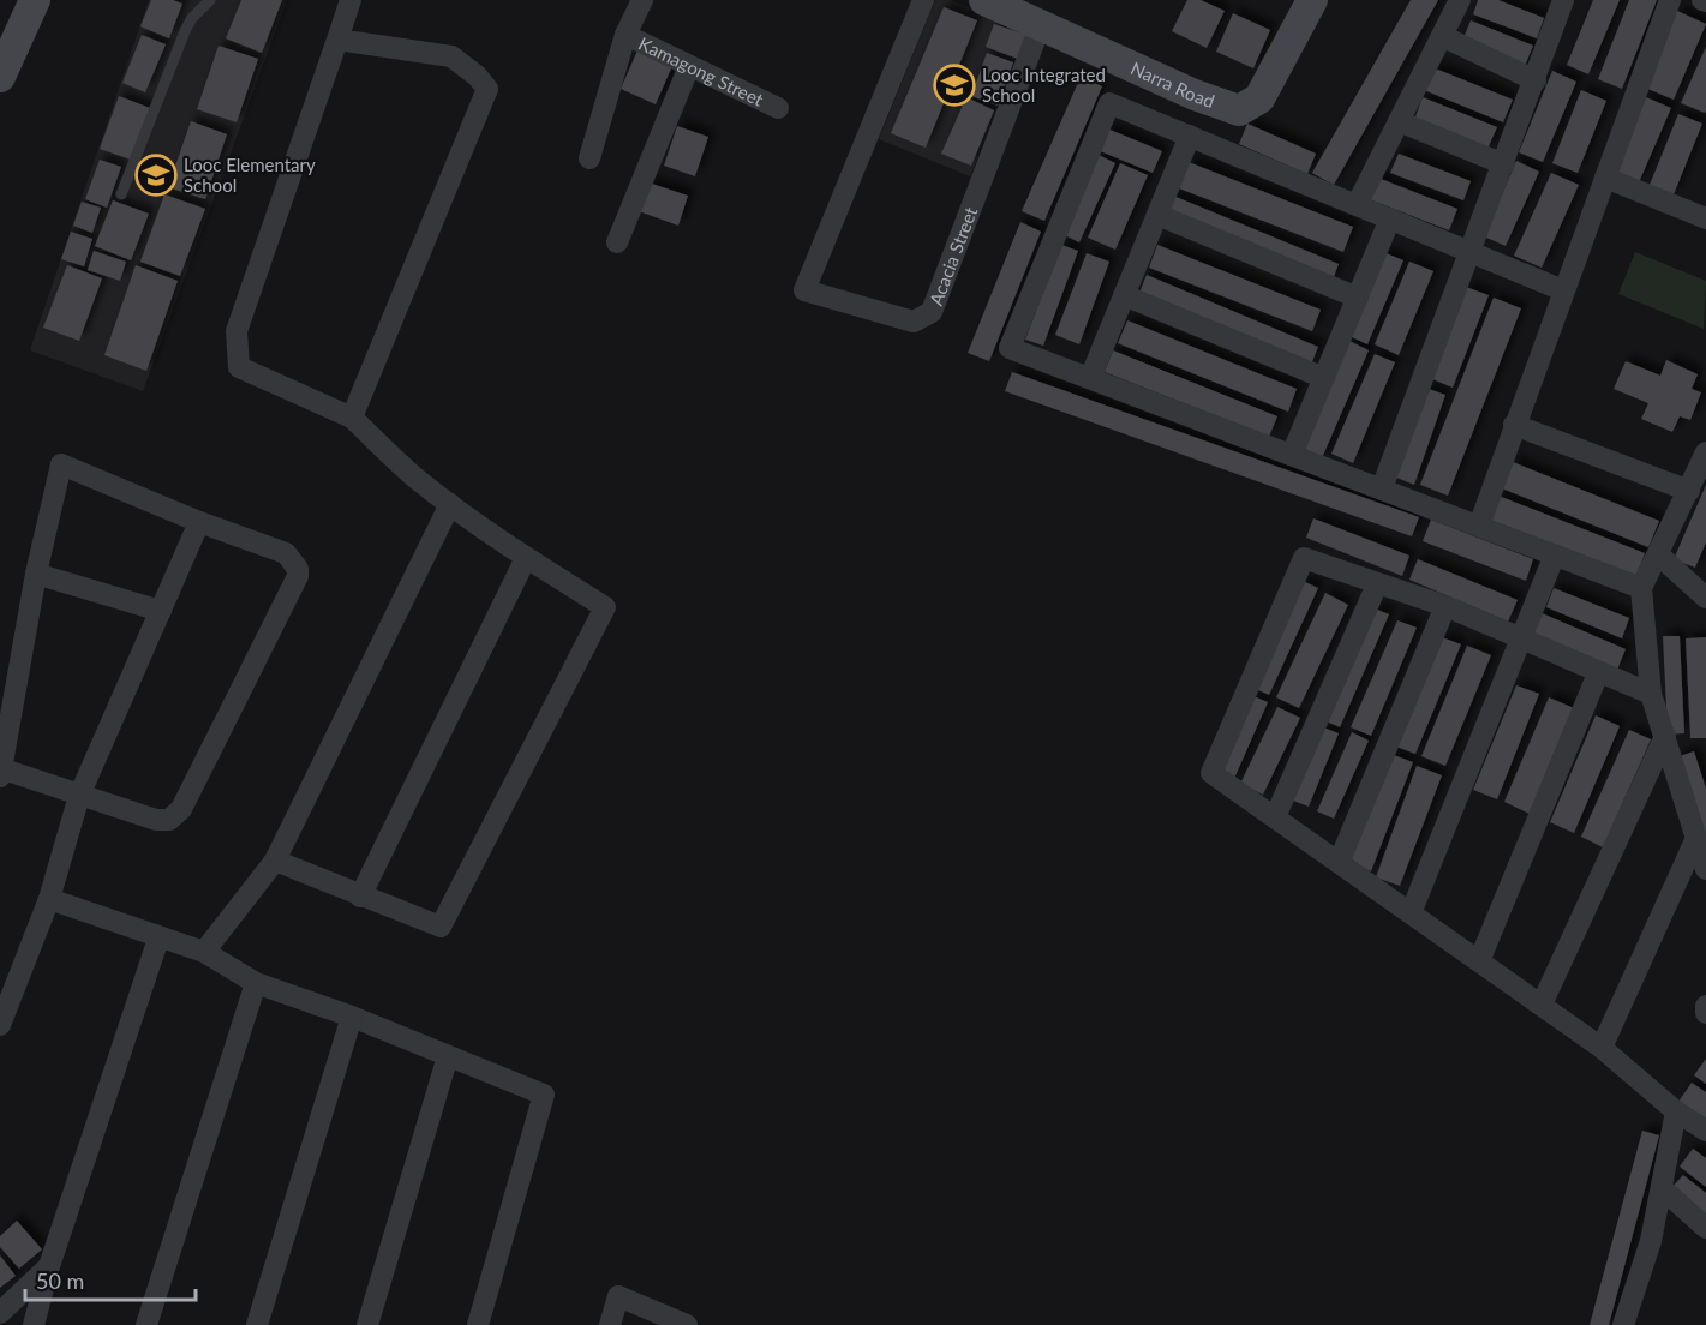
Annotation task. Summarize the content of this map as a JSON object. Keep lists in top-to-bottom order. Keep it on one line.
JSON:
{"streets":{"main road":["Narra Road"],"street":["Kamagong Street","Acacia Street"]},"crossings":[["Narra Road","Acacia Street"]],"places":{"school or university":["Looc Integrated School","Looc Elementary School"]},"scale_bar":"50 m"}
